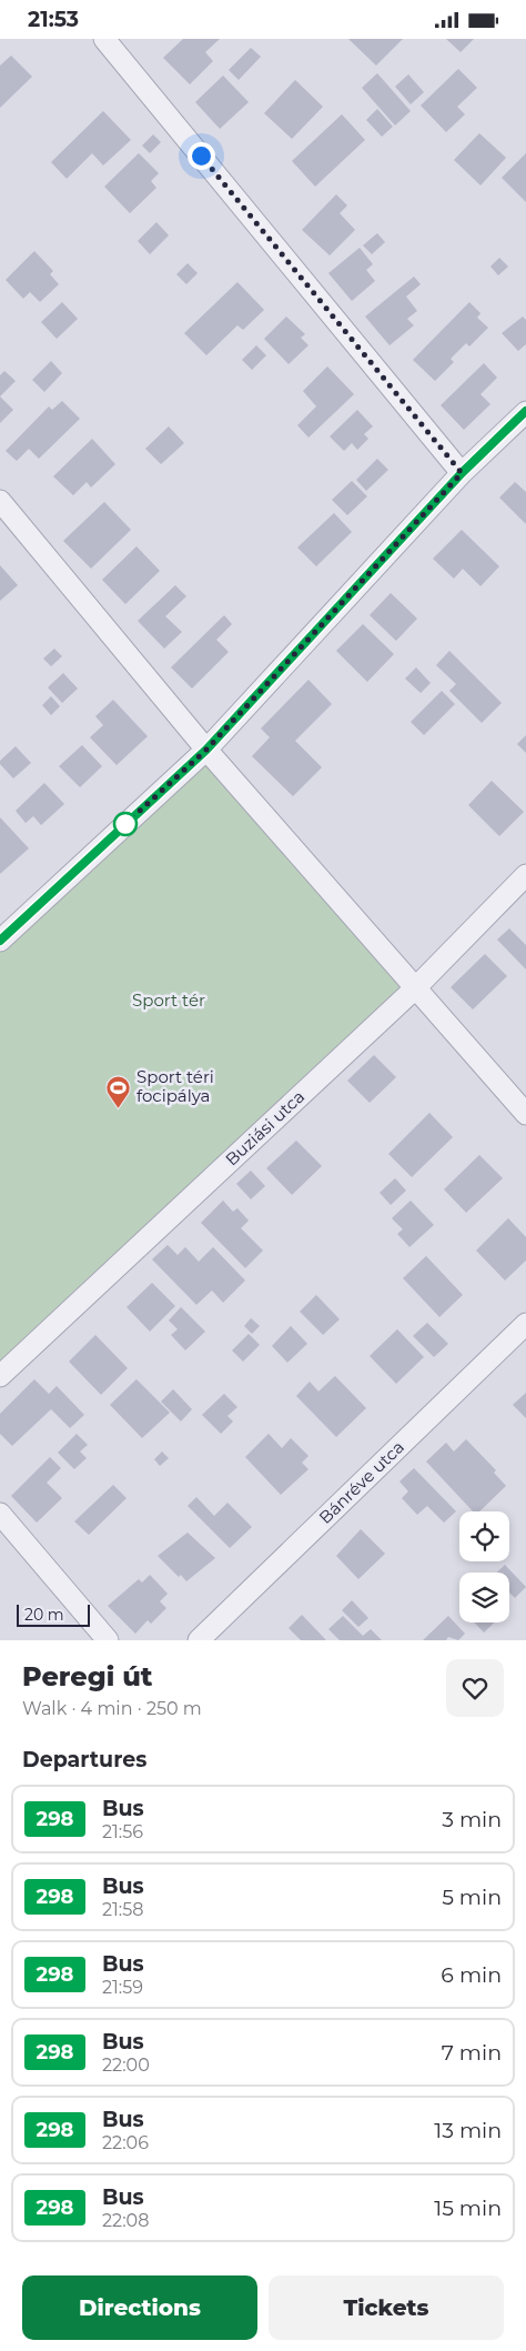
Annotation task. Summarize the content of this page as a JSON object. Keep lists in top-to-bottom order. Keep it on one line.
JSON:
{"streets":{"street":["Buziási utca","Bánréve utca"]},"parks":["Sport tér"],"places":{"sports":["Sport téri focipálya"]},"lines":["bus line 298"],"scale_bar":"20 m","page":{"status":"21:53","scale":"20 m","heading":[["Peregi út","Walk · 4 min · 250 m"],"Departures"],"list":[{"mark":"298","name":"Bus","note":"21:56","value":"3 min"},{"mark":"298","name":"Bus","note":"21:58","value":"5 min"},{"mark":"298","name":"Bus","note":"21:59","value":"6 min"},{"mark":"298","name":"Bus","note":"22:00","value":"7 min"},{"mark":"298","name":"Bus","note":"22:06","value":"13 min"},{"mark":"298","name":"Bus","note":"22:08","value":"15 min"}],"buttons":["Directions","Tickets"]}}
